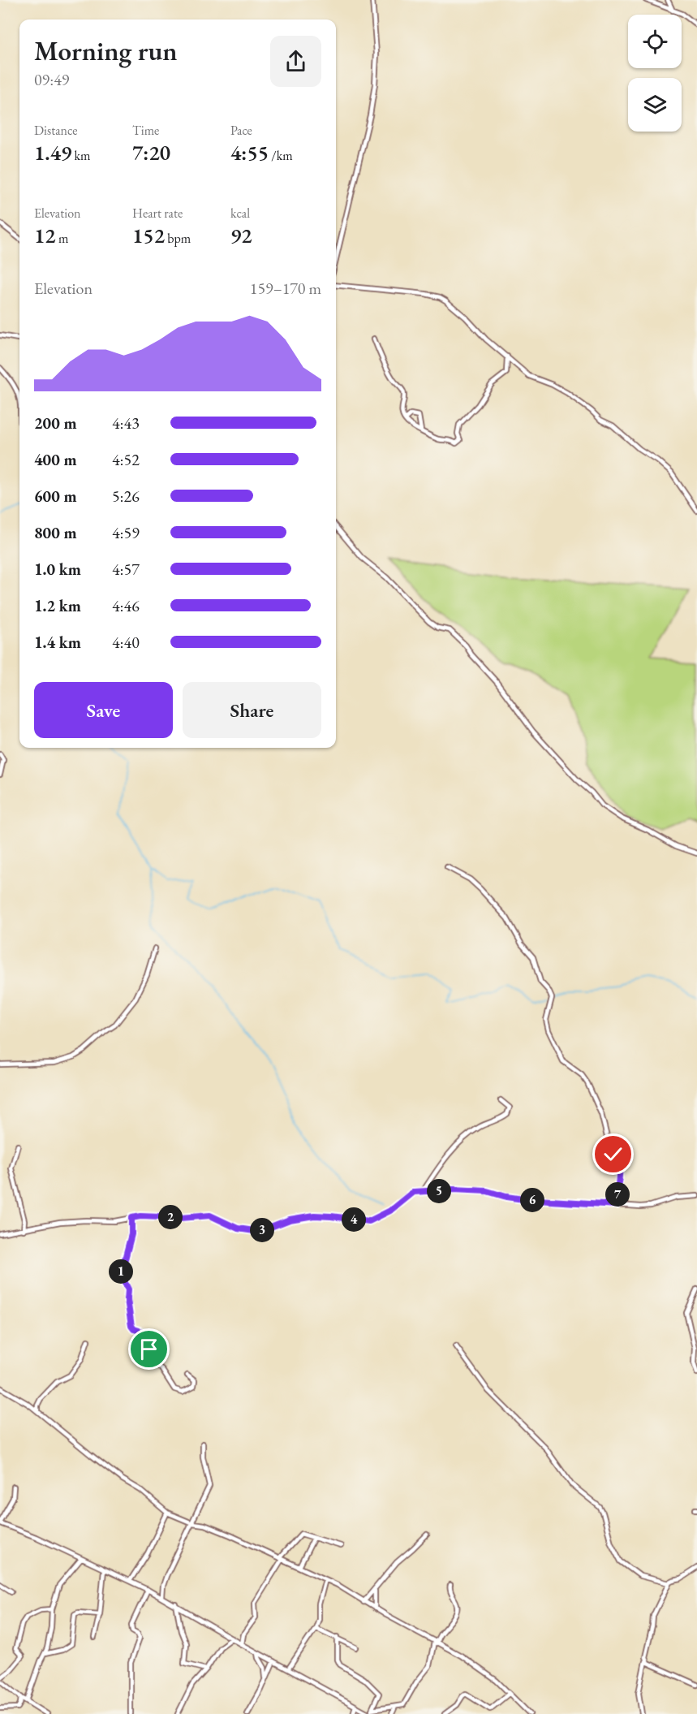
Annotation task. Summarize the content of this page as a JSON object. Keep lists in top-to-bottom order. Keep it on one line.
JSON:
{"page":{"heading":["Morning run","09:49"],"stats":[["Distance","1.49 km"],["Time","7:20"],["Pace","4:55 /km"],["Elevation","12 m"],["Heart rate","152 bpm"],["kcal","92"]],"chart":["Elevation","159–170 m"],"list":[{"name":"200 m","note":"4:43"},{"name":"400 m","note":"4:52"},{"name":"600 m","note":"5:26"},{"name":"800 m","note":"4:59"},{"name":"1.0 km","note":"4:57"},{"name":"1.2 km","note":"4:46"},{"name":"1.4 km","note":"4:40"}],"buttons":["Save","Share"],"pins":["5","7","6","2","4","3","1"]}}
